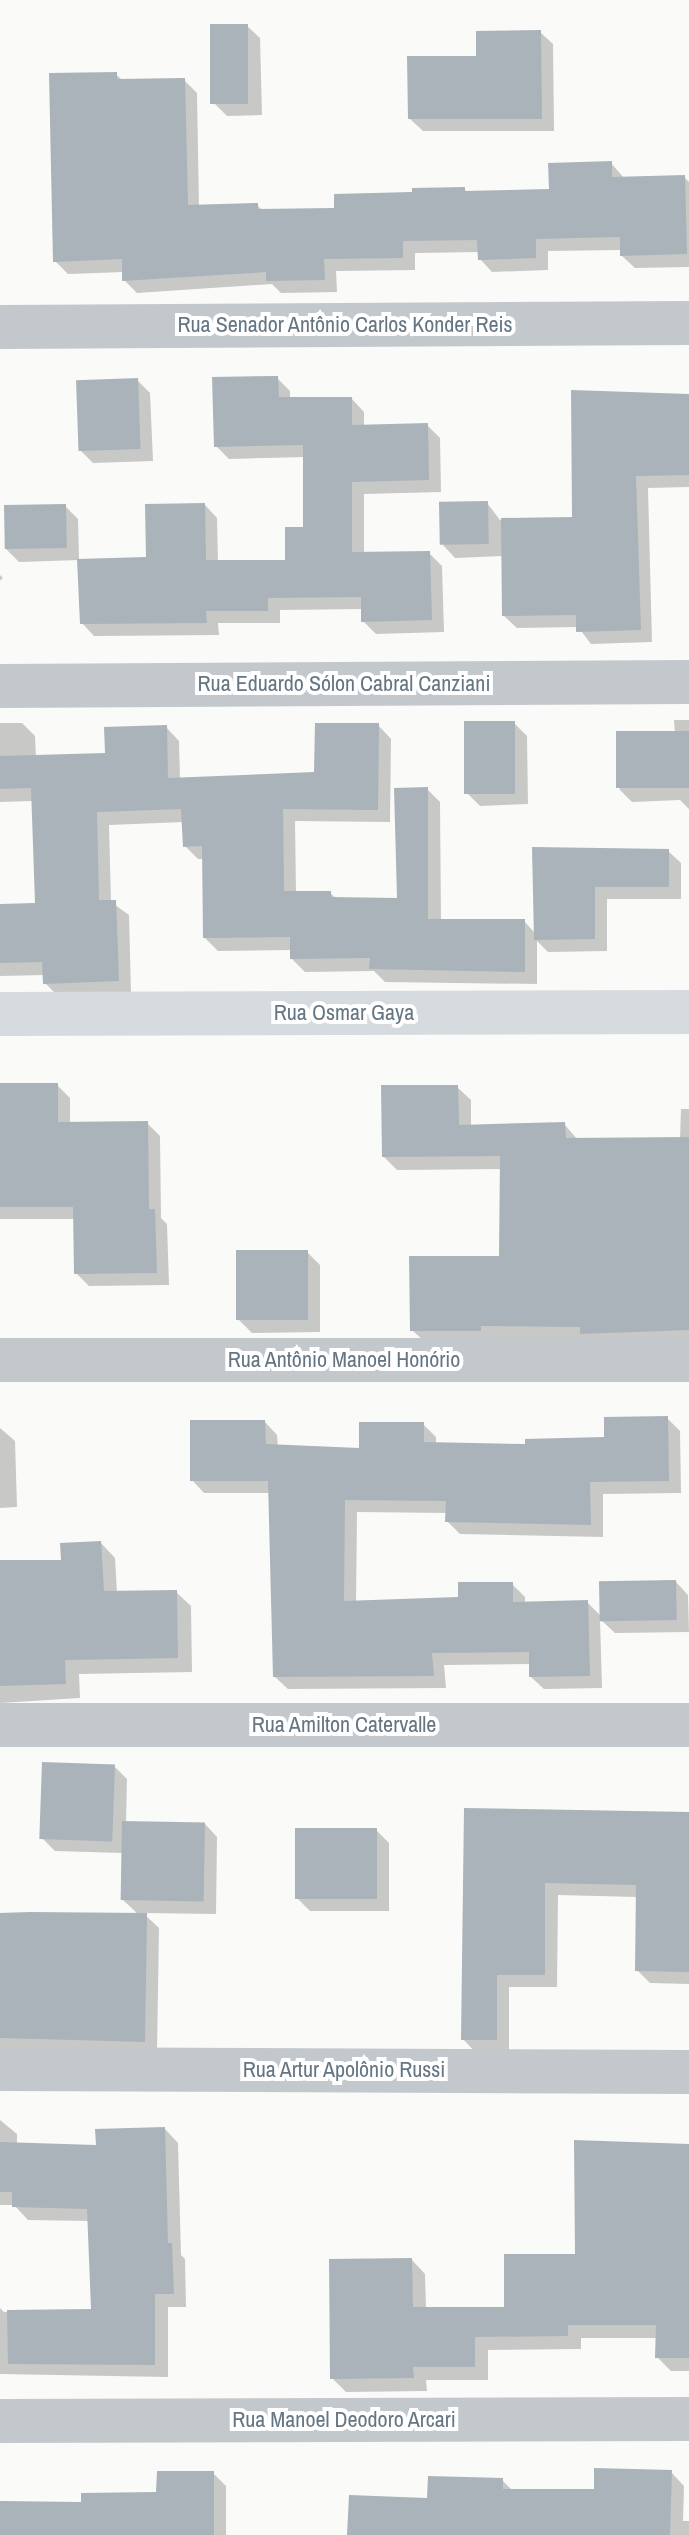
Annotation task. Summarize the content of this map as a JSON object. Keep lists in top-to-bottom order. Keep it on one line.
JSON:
{"streets":{"main road":["Rua Osmar Gaya"],"street":["Rua Senador Antônio Carlos Konder Reis","Rua Eduardo Sólon Cabral Canziani","Rua Antônio Manoel Honório","Rua Amilton Catervalle","Rua Artur Apolônio Russi","Rua Manoel Deodoro Arcari"]}}
